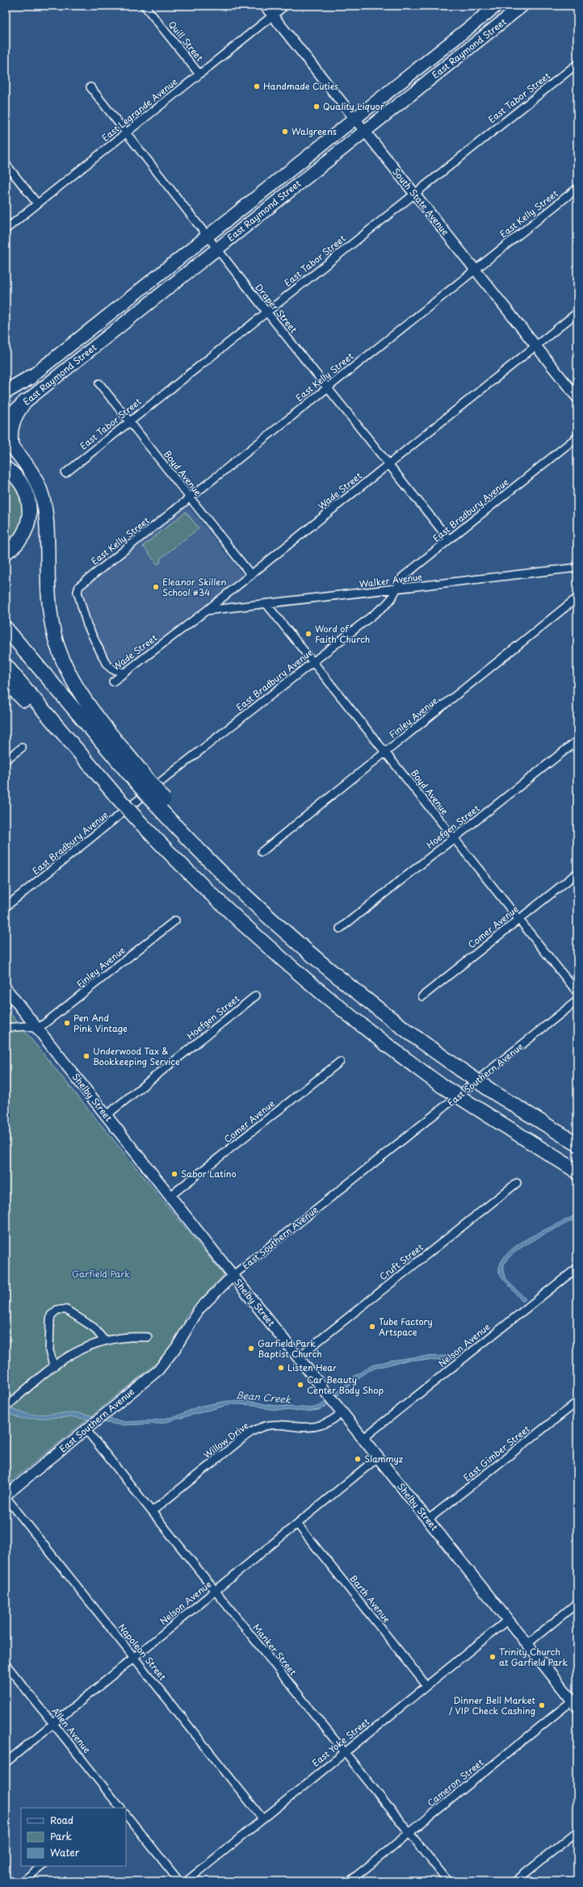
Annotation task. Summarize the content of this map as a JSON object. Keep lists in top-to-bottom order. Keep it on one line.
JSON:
{"streets":{"main road":["East Raymond Street","Shelby Street"],"street":["Quill Street","East Tabor Street","East Legrande Avenue","South State Avenue","East Kelly Street","Draper Street","Boyd Avenue","Wade Street","East Bradbury Avenue","Walker Avenue","Finley Avenue","Hoefgen Street","Comer Avenue","East Southern Avenue","Cruft Street","Nelson Avenue","Willow Drive","East Gimber Street","Barth Avenue","Manker Street","Napoleon Street","Allen Avenue","East Yoke Street","Cameron Street"]},"crossings":[["Quill Street","East Legrande Avenue"],["East Raymond Street","South State Avenue"],["East Raymond Street","Draper Street"],["East Tabor Street","South State Avenue"],["East Tabor Street","Draper Street"],["East Tabor Street","Boyd Avenue"],["East Legrande Avenue","South State Avenue"],["East Legrande Avenue","Draper Street"],["South State Avenue","East Kelly Street"],["South State Avenue","Wade Street"],["East Kelly Street","Draper Street"],["East Kelly Street","Boyd Avenue"],["East Kelly Street","Wade Street"],["Draper Street","Wade Street"],["Draper Street","East Bradbury Avenue"],["Boyd Avenue","Wade Street"],["Boyd Avenue","East Bradbury Avenue"],["Boyd Avenue","Walker Avenue"],["Boyd Avenue","Finley Avenue"],["Boyd Avenue","Hoefgen Street"],["Boyd Avenue","Comer Avenue"],["Wade Street","Walker Avenue"],["East Bradbury Avenue","Walker Avenue"],["Finley Avenue","Shelby Street"],["Hoefgen Street","Shelby Street"],["Comer Avenue","Shelby Street"],["East Southern Avenue","Shelby Street"],["East Southern Avenue","Manker Street"],["East Southern Avenue","Napoleon Street"],["Shelby Street","Cruft Street"],["Shelby Street","Nelson Avenue"],["Shelby Street","Willow Drive"],["Shelby Street","East Gimber Street"],["Shelby Street","East Yoke Street"],["Shelby Street","Cameron Street"],["Nelson Avenue","Barth Avenue"],["Nelson Avenue","Manker Street"],["Nelson Avenue","Napoleon Street"],["Nelson Avenue","Allen Avenue"],["Willow Drive","Manker Street"],["Barth Avenue","East Yoke Street"],["Manker Street","East Yoke Street"],["Manker Street","Cameron Street"],["Napoleon Street","East Yoke Street"]],"water":["Bean Creek"],"parks":["Garfield Park"],"places":["Handmade Cuties","Quality Liquor","Walgreens","Eleanor Skillen School #34","Word of Faith Church","Pen And Pink Vintage","Underwood Tax & Bookkeeping Service","Sabor Latino","Tube Factory Artspace","Garfield Park Baptist Church","Listen Hear","Car Beauty Center Body Shop","Slammyz","Trinity Church at Garfield Park","Dinner Bell Market / VIP Check Cashing"],"legend":["Road","Park","Water"]}
